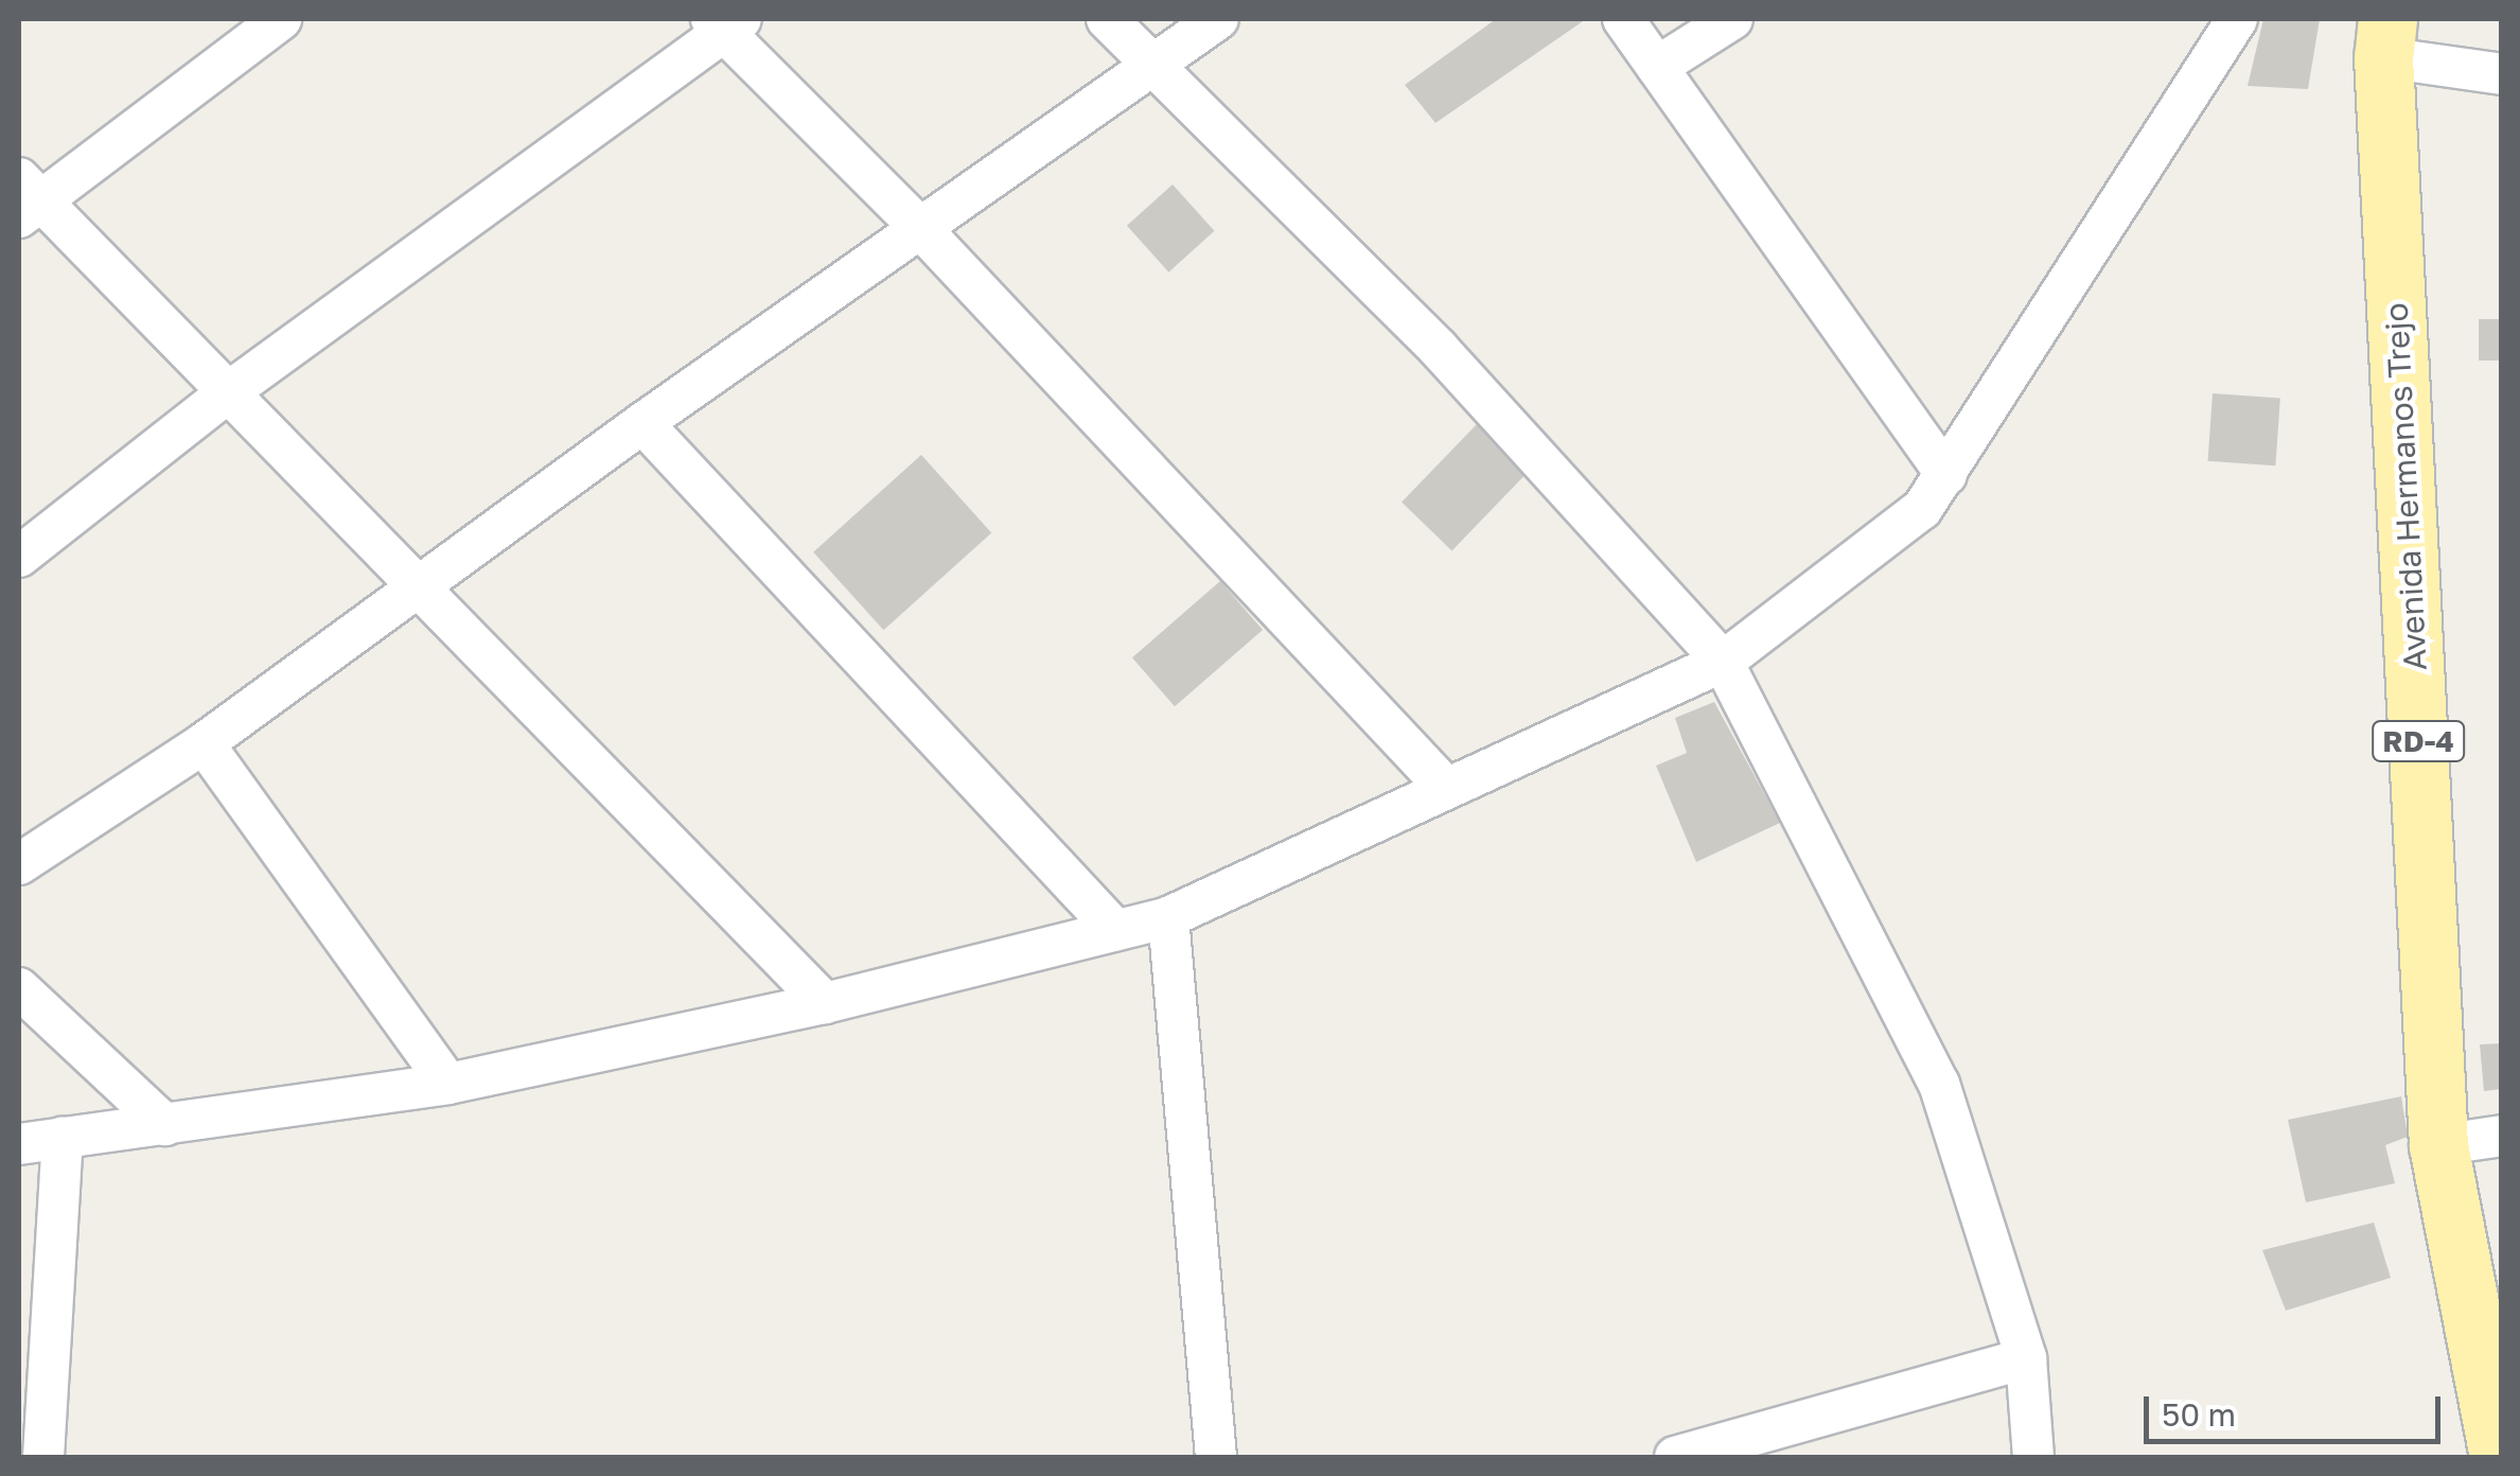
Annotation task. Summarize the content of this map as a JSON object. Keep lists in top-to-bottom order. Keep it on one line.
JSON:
{"streets":{"main road":["Avenida Hermanos Trejo","RD-4"]},"scale_bar":"50 m"}
